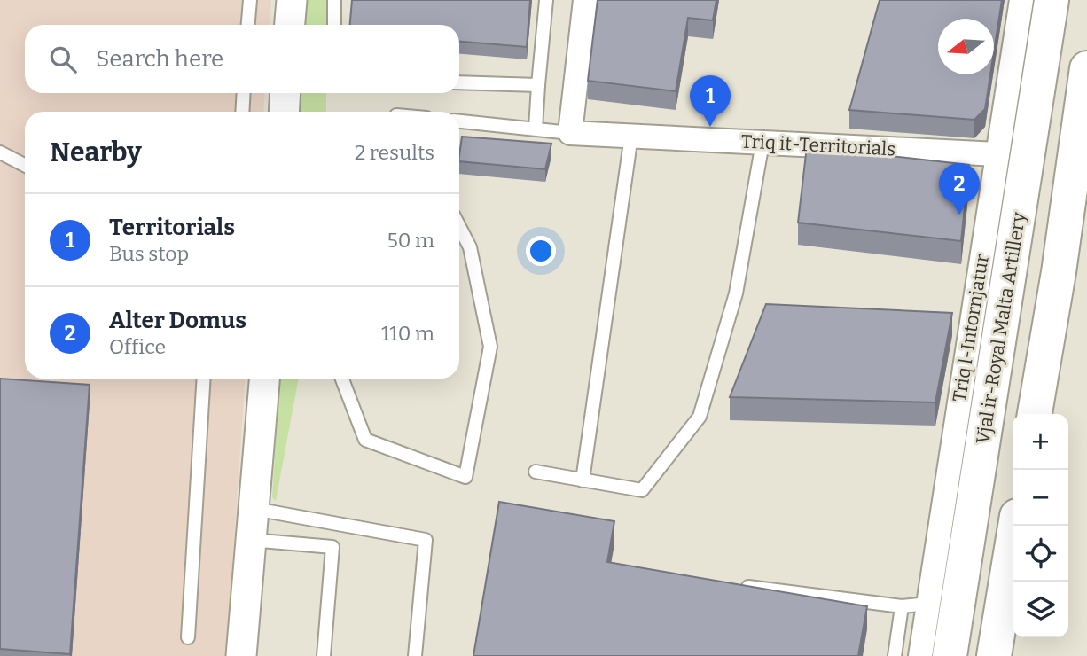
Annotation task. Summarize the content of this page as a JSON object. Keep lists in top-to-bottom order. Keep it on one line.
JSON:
{"streets":{"highway":["Vjal ir-Royal Malta Artillery"],"street":["Triq it-Territorials","Triq l-Intornjatur"]},"crossings":[["Triq it-Territorials","Triq l-Intornjatur"]],"north":"left","page":{"search":"Search here","pins":["1","2"],"heading":["Nearby","2 results"],"list":[{"mark":"1","name":"Territorials","note":"Bus stop","value":"50 m"},{"mark":"2","name":"Alter Domus","note":"Office","value":"110 m"}],"map_buttons":["+","−"]}}
